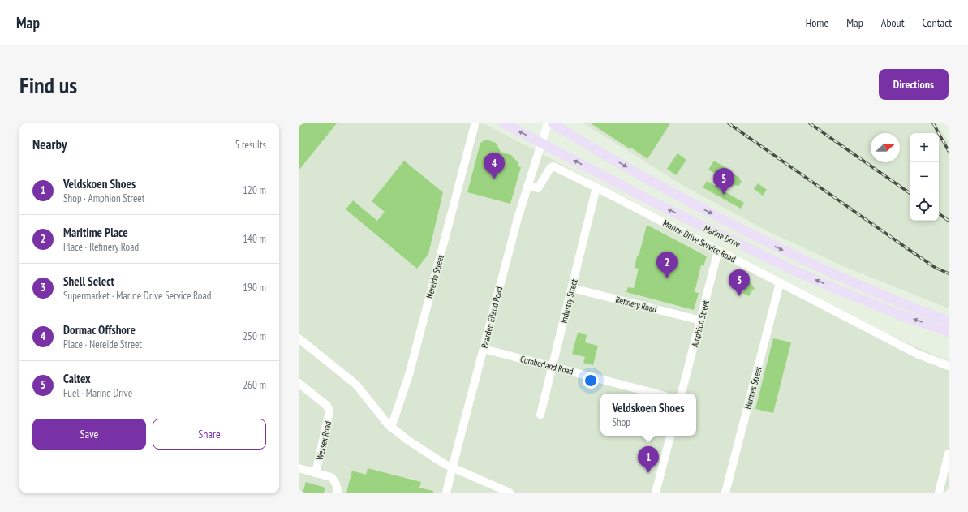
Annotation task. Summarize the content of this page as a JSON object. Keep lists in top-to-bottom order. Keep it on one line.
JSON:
{"streets":{"main road":["Marine Drive"],"street":["Marine Drive Service Road","Nereide Street","Industry Street","Refinery Road","Paarden Eiland Road","Amphion Street","Cumberland Road","Hermes Street","Wessex Road"]},"crossings":[["Marine Drive","Paarden Eiland Road"],["Marine Drive Service Road","Industry Street"],["Marine Drive Service Road","Paarden Eiland Road"],["Marine Drive Service Road","Amphion Street"],["Marine Drive Service Road","Hermes Street"],["Industry Street","Refinery Road"],["Industry Street","Cumberland Road"],["Refinery Road","Amphion Street"],["Paarden Eiland Road","Cumberland Road"]],"north":"right","page":{"header":"Map","nav":["Home","Map","About","Contact"],"buttons":["Directions",["Save","Share"]],"title":"Find us","heading":["Nearby","5 results"],"map_buttons":["+","−"],"pins":["4","5","2","3","1"],"list":[{"mark":"1","name":"Veldskoen Shoes","note":"Shop · Amphion Street","value":"120 m"},{"mark":"2","name":"Maritime Place","note":"Place · Refinery Road","value":"140 m"},{"mark":"3","name":"Shell Select","note":"Supermarket · Marine Drive Service Road","value":"190 m"},{"mark":"4","name":"Dormac Offshore","note":"Place · Nereide Street","value":"250 m"},{"mark":"5","name":"Caltex","note":"Fuel · Marine Drive","value":"260 m"}],"popup":["Veldskoen Shoes","Shop"]}}
